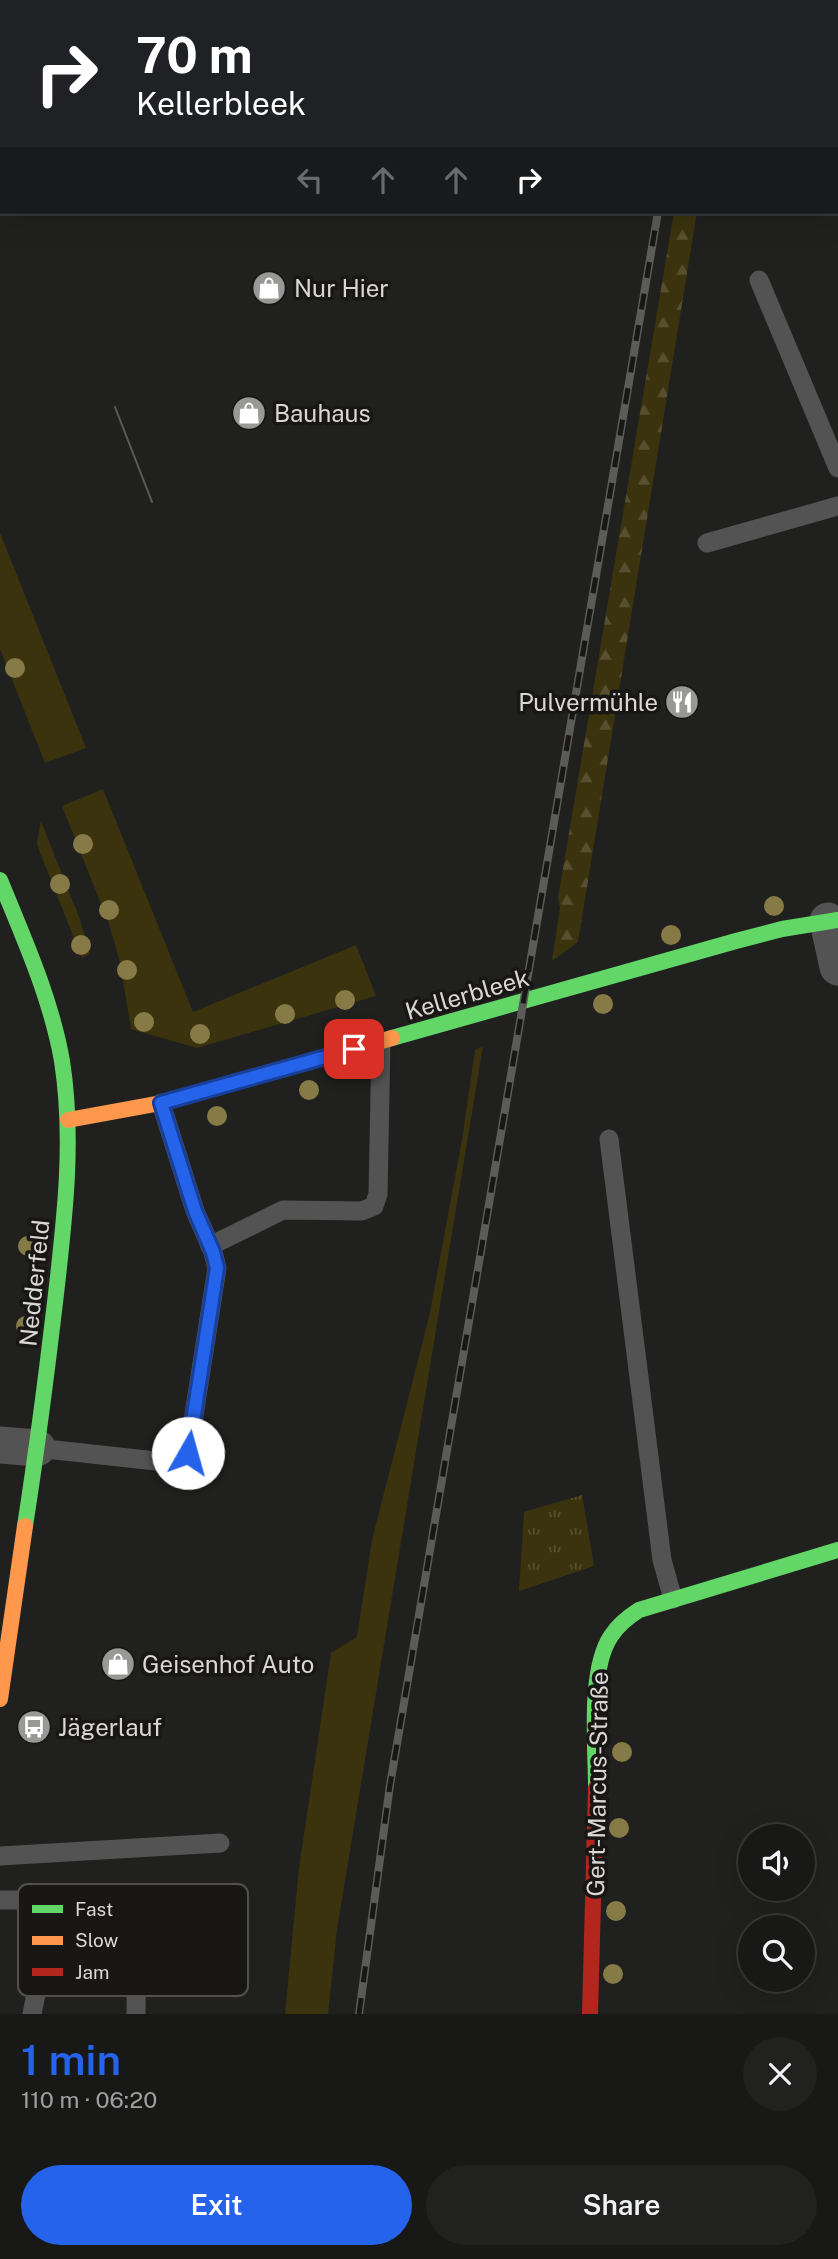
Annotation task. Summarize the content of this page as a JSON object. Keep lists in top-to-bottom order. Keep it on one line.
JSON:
{"streets":{"street":["Kellerbleek","Nedderfeld","Gert-Marcus-Straße"]},"crossings":[["Kellerbleek","Nedderfeld"]],"places":{"shop":["Nur Hier","Bauhaus","Geisenhof Auto"],"restaurant":["Pulvermühle"],"bus stop":["Jägerlauf"]},"legend":["Fast","Slow","Jam"],"page":{"turn":["70 m","Kellerbleek"],"heading":["1 min","110 m · 06:20"],"buttons":["Exit","Share"]}}
